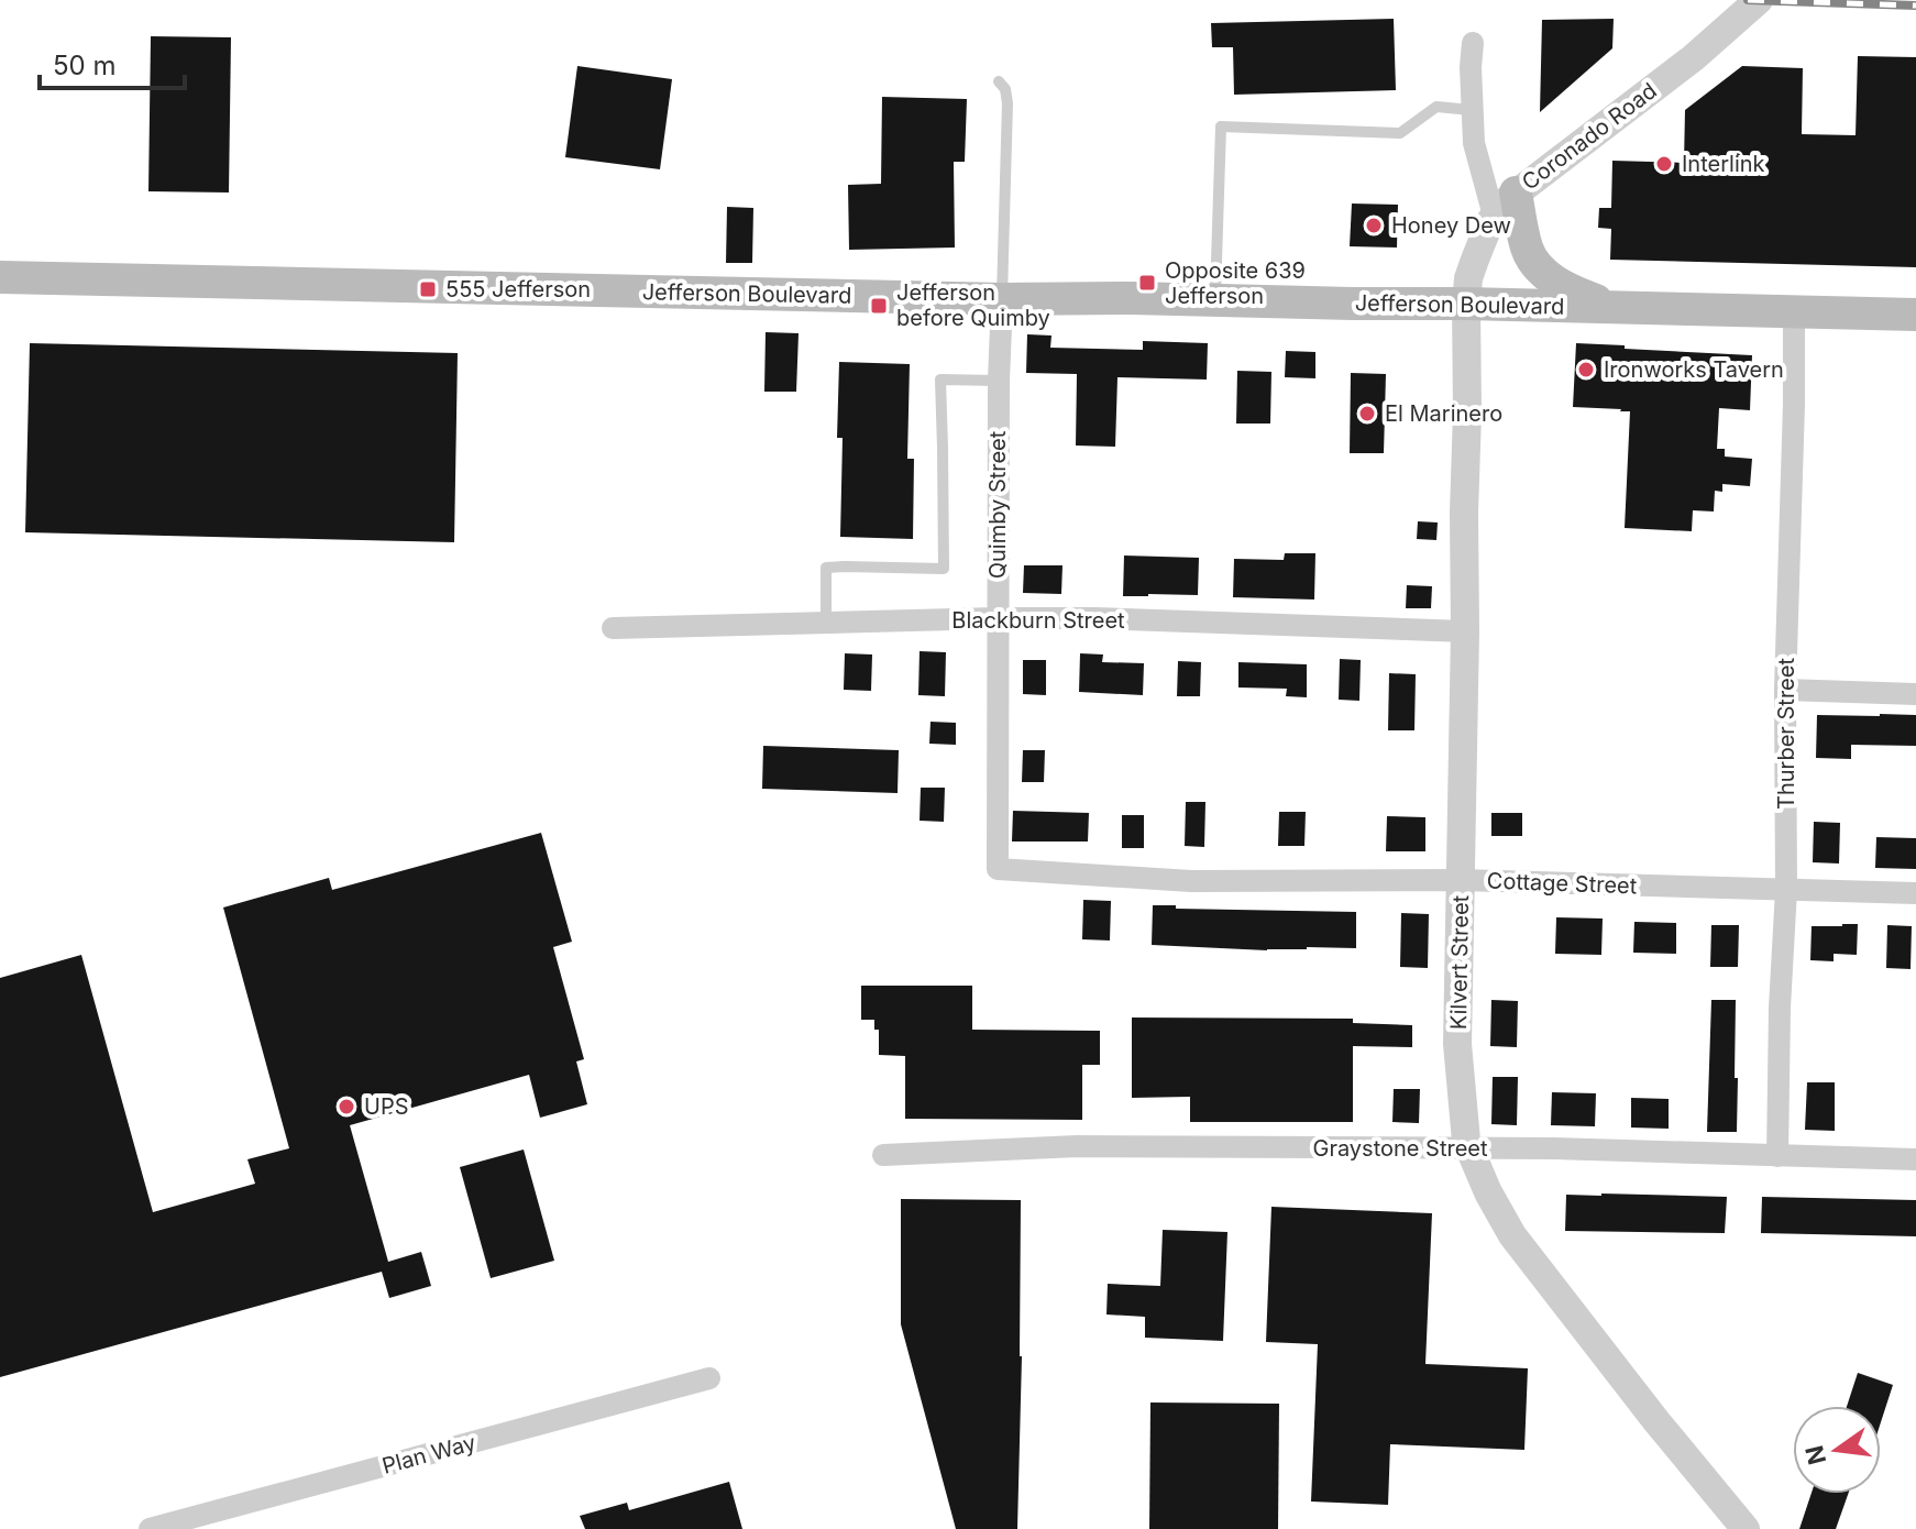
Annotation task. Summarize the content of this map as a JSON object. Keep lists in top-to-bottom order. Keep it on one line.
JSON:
{"streets":{"main road":["Jefferson Boulevard"],"street":["Coronado Road","Quimby Street","Blackburn Street","Thurber Street","Cottage Street","Kilvert Street","Graystone Street","Plan Way"]},"crossings":[["Coronado Road","Jefferson Boulevard"],["Coronado Road","Kilvert Street"],["Jefferson Boulevard","Quimby Street"],["Jefferson Boulevard","Thurber Street"],["Jefferson Boulevard","Kilvert Street"],["Quimby Street","Blackburn Street"],["Quimby Street","Cottage Street"],["Blackburn Street","Kilvert Street"],["Thurber Street","Cottage Street"],["Thurber Street","Graystone Street"],["Cottage Street","Kilvert Street"],["Kilvert Street","Graystone Street"]],"places":{"other":["Interlink","Honey Dew","Ironworks Tavern","El Marinero","UPS"],"transit":["Opposite 639 Jefferson","555 Jefferson","Jefferson before Quimby"]},"scale_bar":"50 m","north":"left"}
